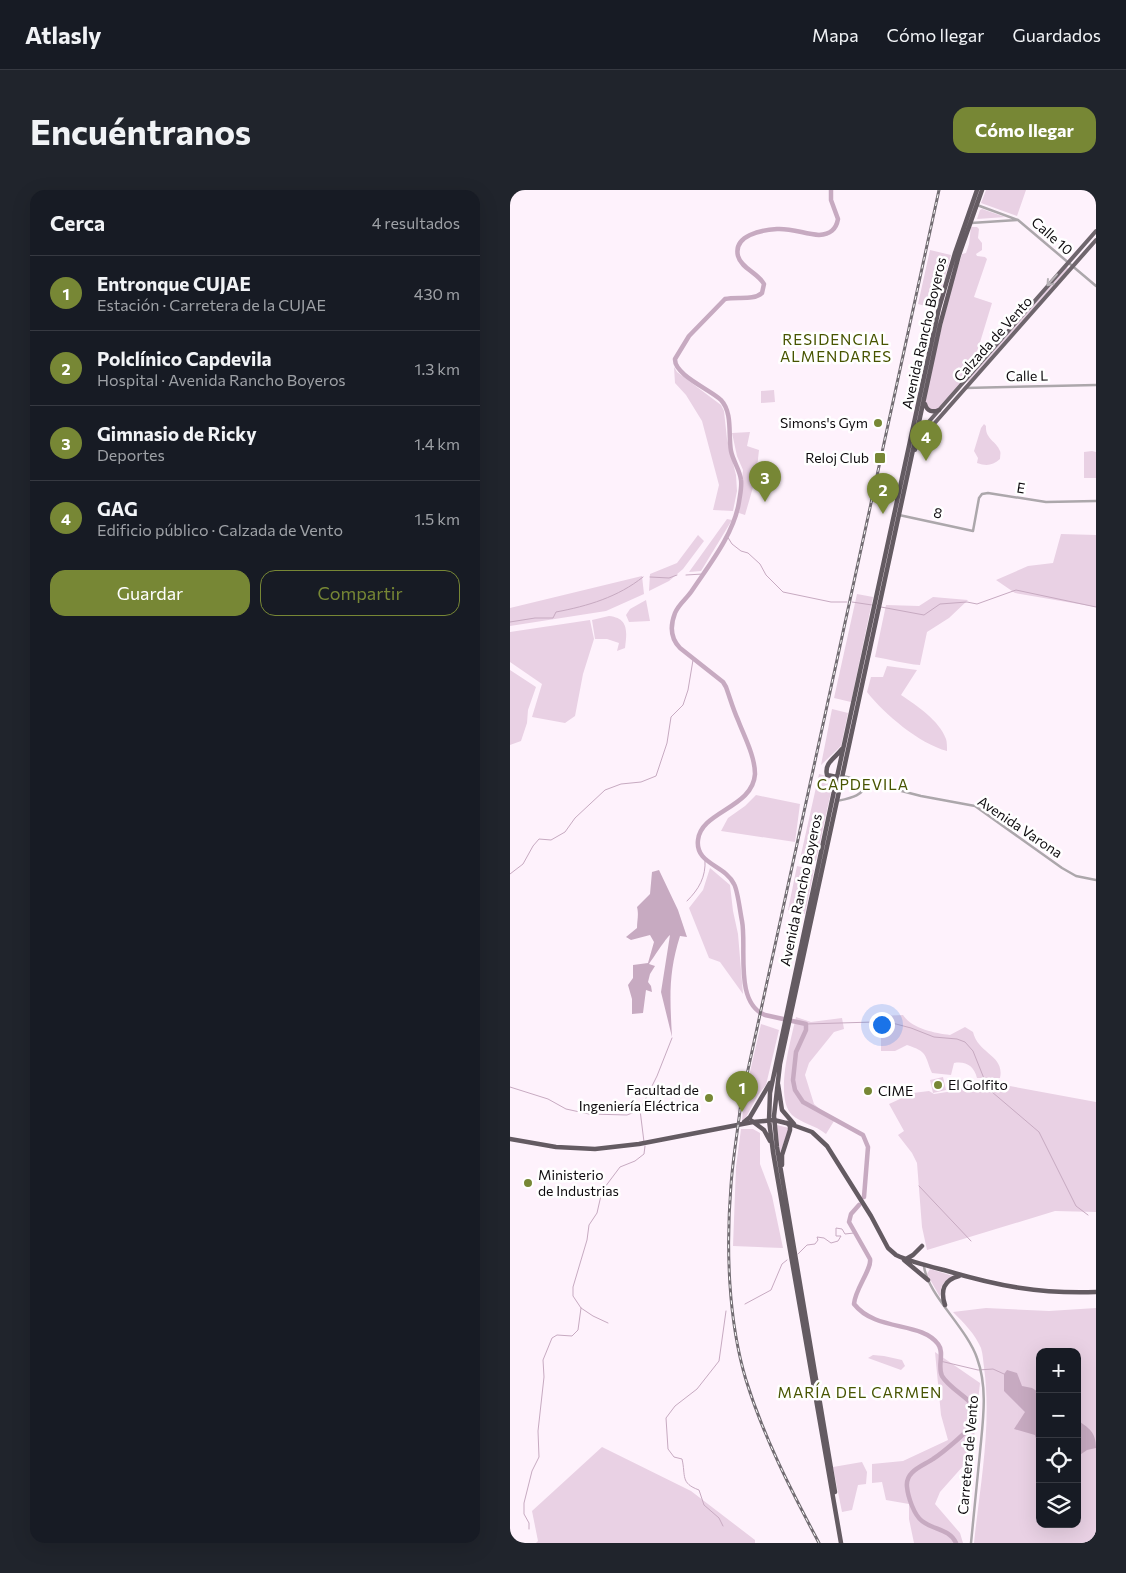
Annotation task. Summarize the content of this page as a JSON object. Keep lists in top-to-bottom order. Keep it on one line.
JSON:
{"streets":{"highway":["Avenida Rancho Boyeros"],"main road":["Calzada de Vento"],"street":["Calle 10","Calle L","E","8","Avenida Varona","Carretera de Vento"]},"crossings":[["Calle 10","Avenida Rancho Boyeros"],["Calle 10","Calzada de Vento"],["Avenida Rancho Boyeros","Calzada de Vento"],["Avenida Rancho Boyeros","8"],["Avenida Rancho Boyeros","Avenida Varona"],["Calzada de Vento","Calle L"],["E","8"]],"districts":["RESIDENCIAL ALMENDARES","CAPDEVILA","MARÍA DEL CARMEN"],"places":{"other":["Simons's Gym","El Golfito","CIME","Facultad de Ingeniería Eléctrica","Ministerio de Industrias"],"transit":["Reloj Club"]},"page":{"header":"Atlasly","nav":["Mapa","Cómo llegar","Guardados"],"buttons":["Cómo llegar",["Guardar","Compartir"]],"title":"Encuéntranos","heading":["Cerca","4 resultados"],"list":[{"mark":"1","name":"Entronque CUJAE","note":"Estación · Carretera de la CUJAE","value":"430 m"},{"mark":"2","name":"Polclínico Capdevila","note":"Hospital · Avenida Rancho Boyeros","value":"1.3 km"},{"mark":"3","name":"Gimnasio de Ricky","note":"Deportes","value":"1.4 km"},{"mark":"4","name":"GAG","note":"Edificio público · Calzada de Vento","value":"1.5 km"}],"pins":["4","3","2","1"],"map_buttons":["+","−"]}}
